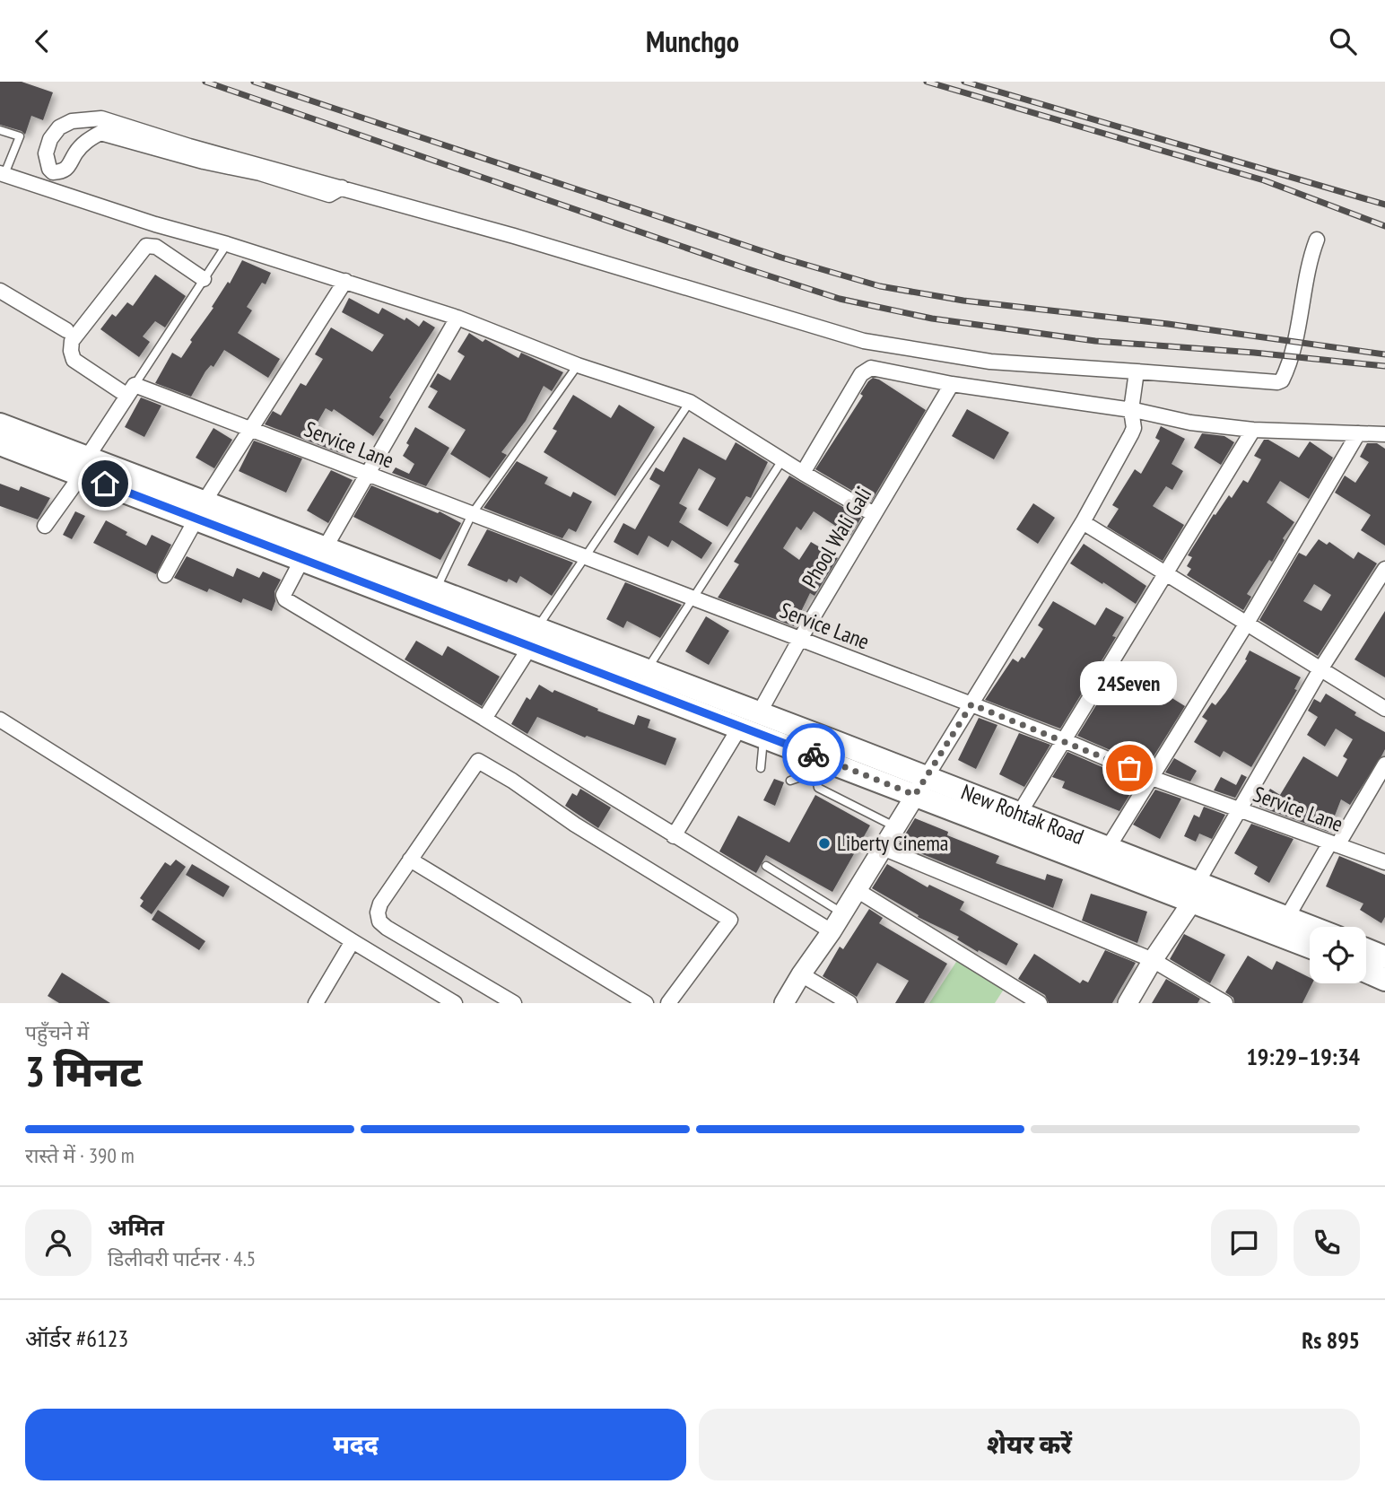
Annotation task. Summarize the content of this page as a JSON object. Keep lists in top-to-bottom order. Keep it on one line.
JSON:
{"streets":{"main road":["New Rohtak Road"],"street":["Service Lane","Phool Wali Gali"]},"crossings":[["Service Lane","Phool Wali Gali"],["Phool Wali Gali","New Rohtak Road"]],"places":["24Seven","Liberty Cinema"],"page":{"header":"Munchgo","bubble":"24Seven","heading":["3 मिनट","पहुँचने में","19:29–19:34"],"panel":["अमित","डिलीवरी पार्टनर · 4.5","ऑर्डर #6123","Rs 895"],"bar":"रास्ते में · 390 m","buttons":["मदद","शेयर करें"]}}
